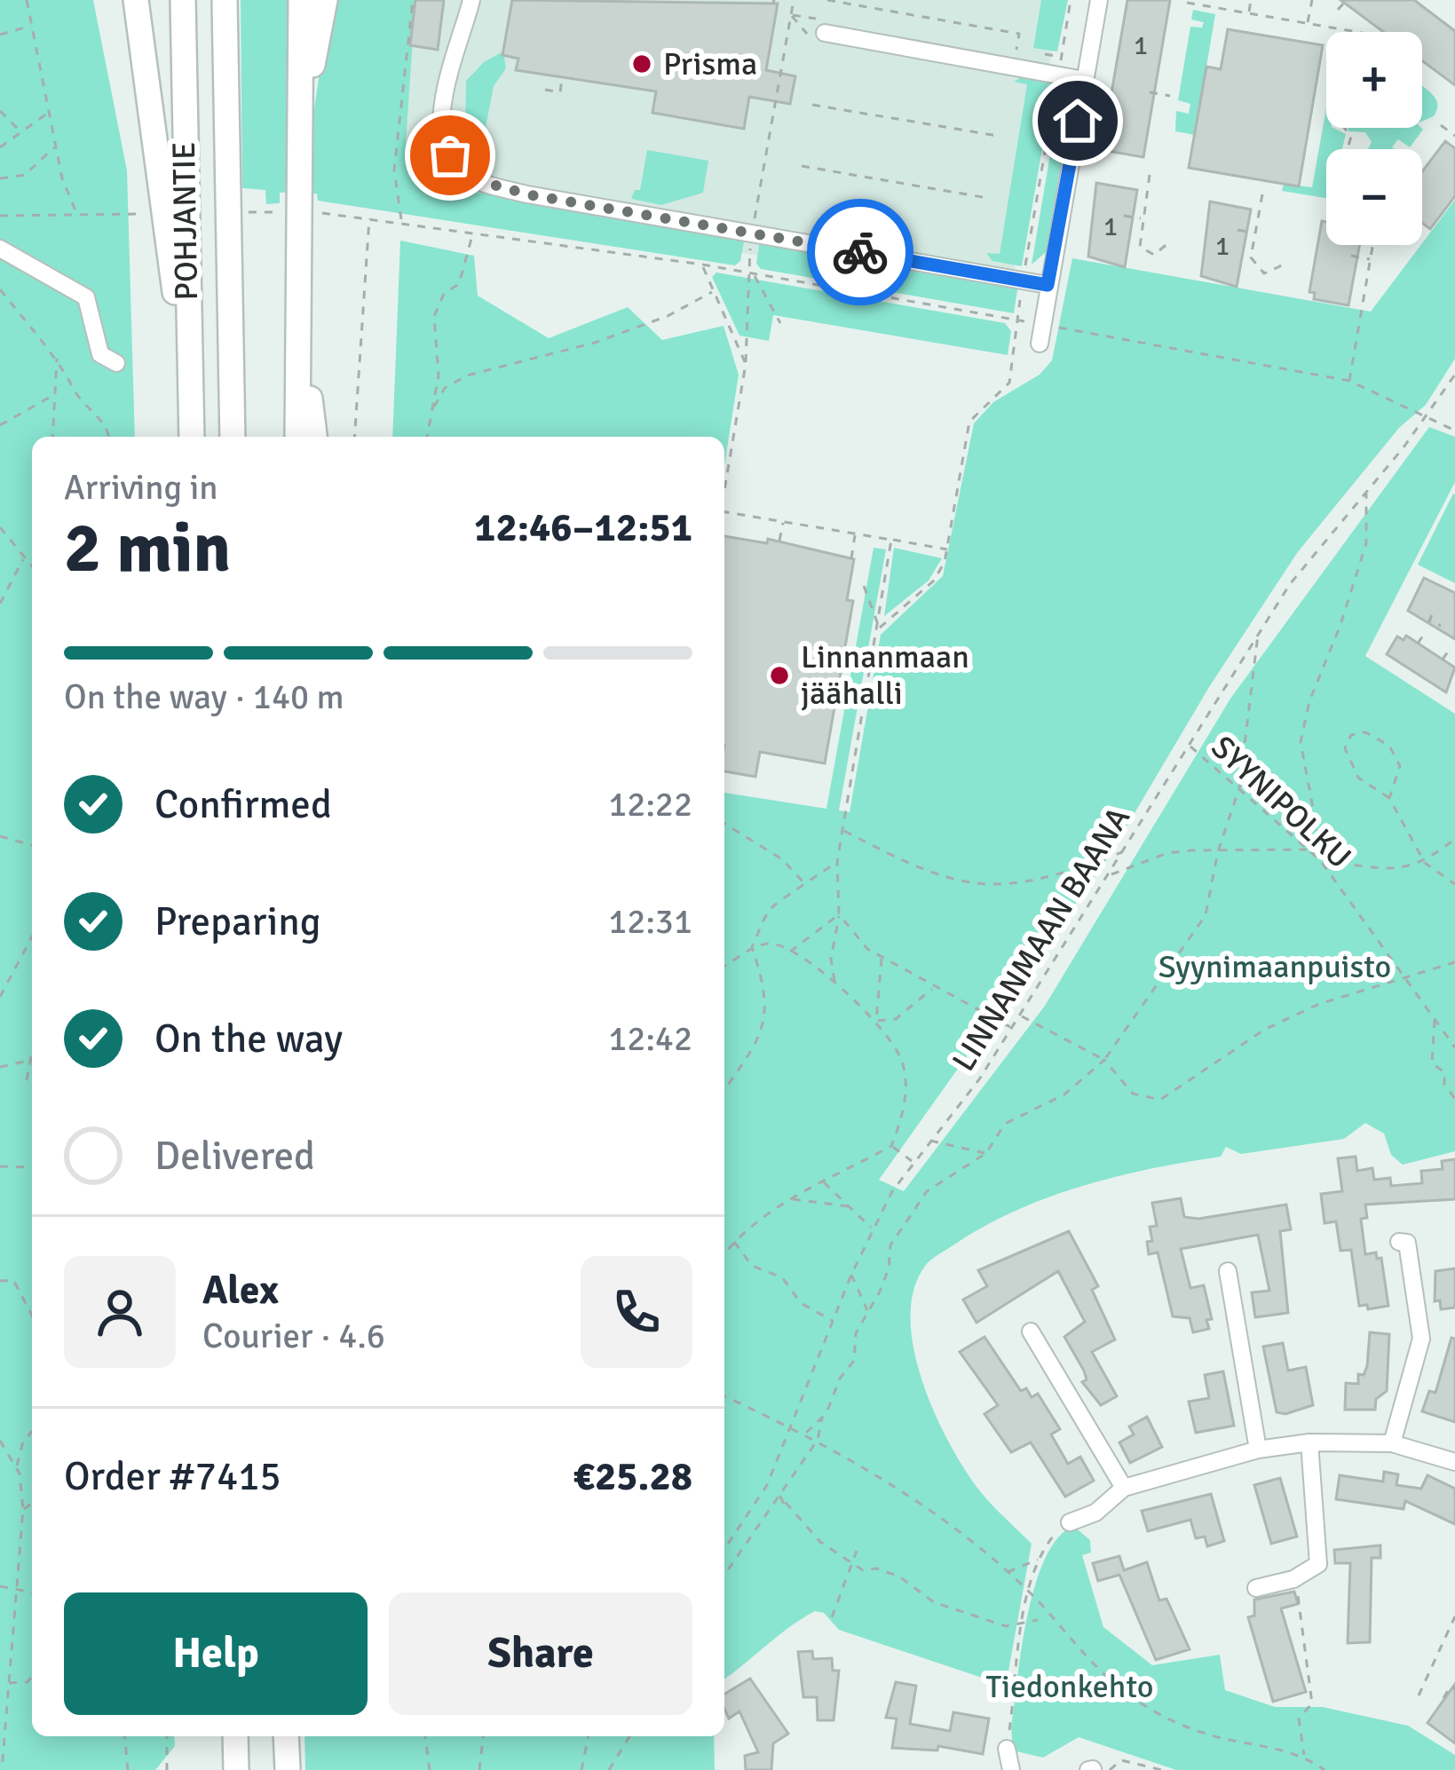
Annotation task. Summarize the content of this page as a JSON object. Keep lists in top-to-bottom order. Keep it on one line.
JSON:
{"streets":{"highway":["POHJANTIE"],"path":["SYYNIPOLKU","LINNANMAAN BAANA"]},"crossings":[["SYYNIPOLKU","LINNANMAAN BAANA"]],"parks":["Syynimaanpuisto","Tiedonkehto"],"places":["Prisma","Linnanmaan jäähalli"],"house_numbers":["1","1","1"],"page":{"map_buttons":["+","−"],"heading":["2 min","Arriving in","12:46–12:51"],"panel":["Alex","Courier · 4.6","Order #7415","€25.28"],"bar":"On the way · 140 m","list":[["Confirmed","12:22"],["Preparing","12:31"],["On the way","12:42"],"Delivered"],"buttons":["Help","Share"]}}
